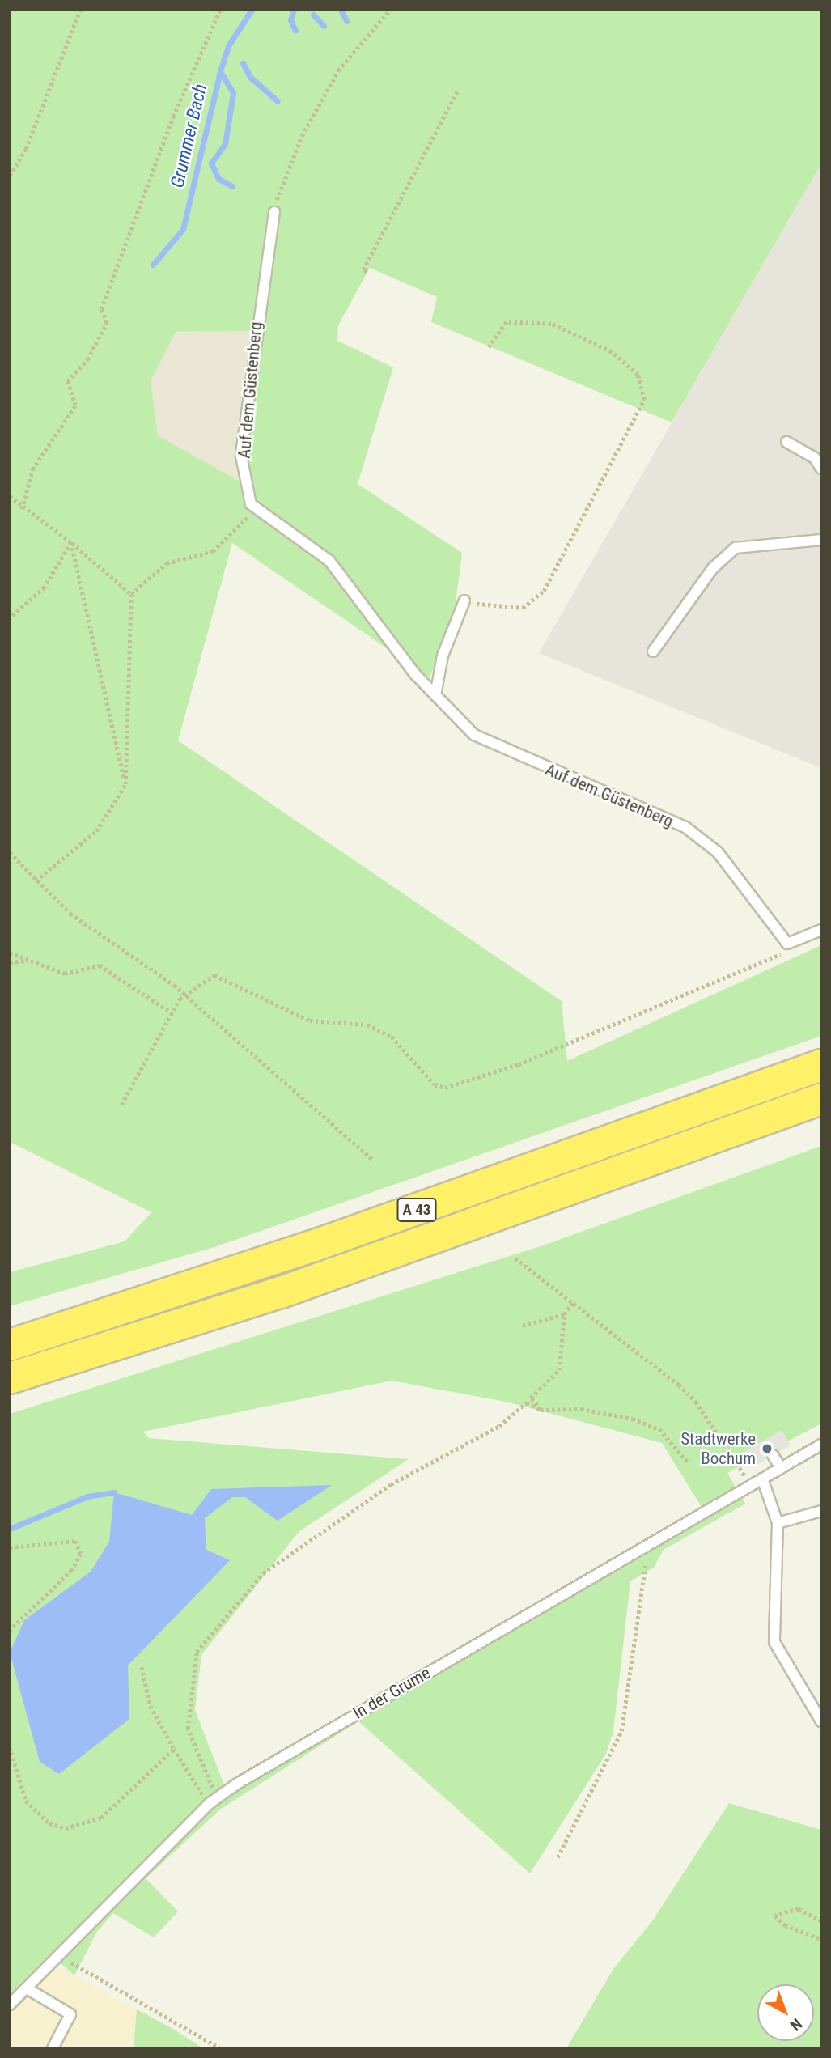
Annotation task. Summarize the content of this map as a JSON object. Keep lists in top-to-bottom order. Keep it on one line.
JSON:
{"streets":{"highway":["A 43"],"lane":["Auf dem Güstenberg","In der Grume"]},"water":["Grummer Bach"],"places":["Stadtwerke Bochum"],"north":"bottom right"}
